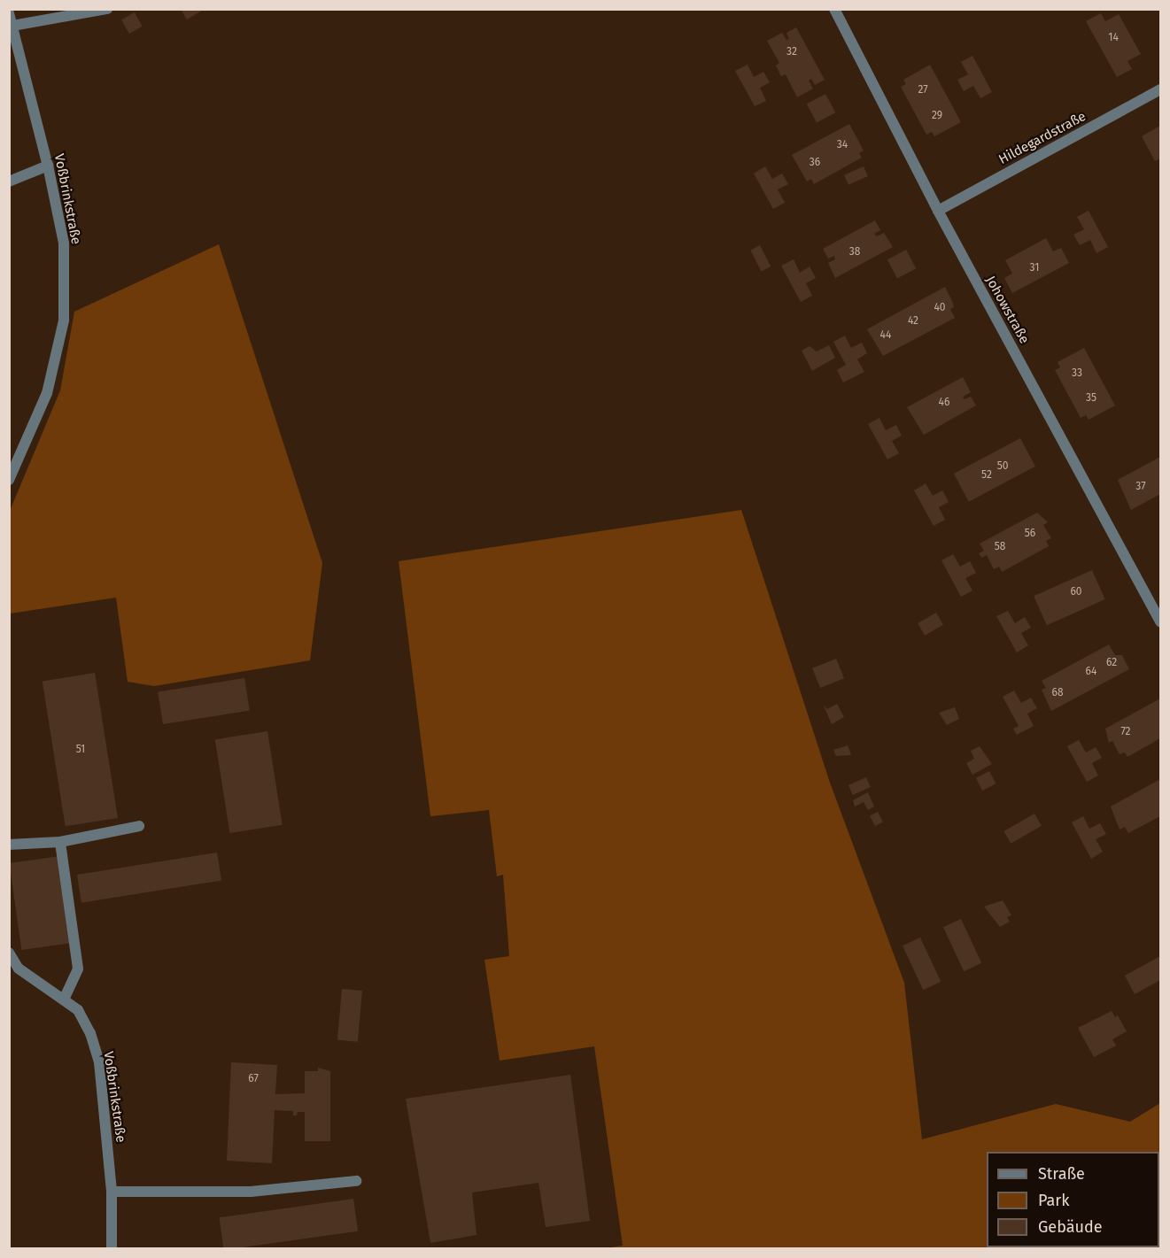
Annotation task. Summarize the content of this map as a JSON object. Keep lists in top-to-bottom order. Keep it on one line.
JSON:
{"streets":{"street":["Hildegardstraße","Voßbrinkstraße","Johowstraße"]},"crossings":[["Hildegardstraße","Johowstraße"]],"house_numbers":["14","32","27","29","34","36","38","31","40","42","44","33","35","46","50","52","37","56","58","60","62","64","68","72","51","67"],"legend":["Straße","Park","Gebäude"]}
